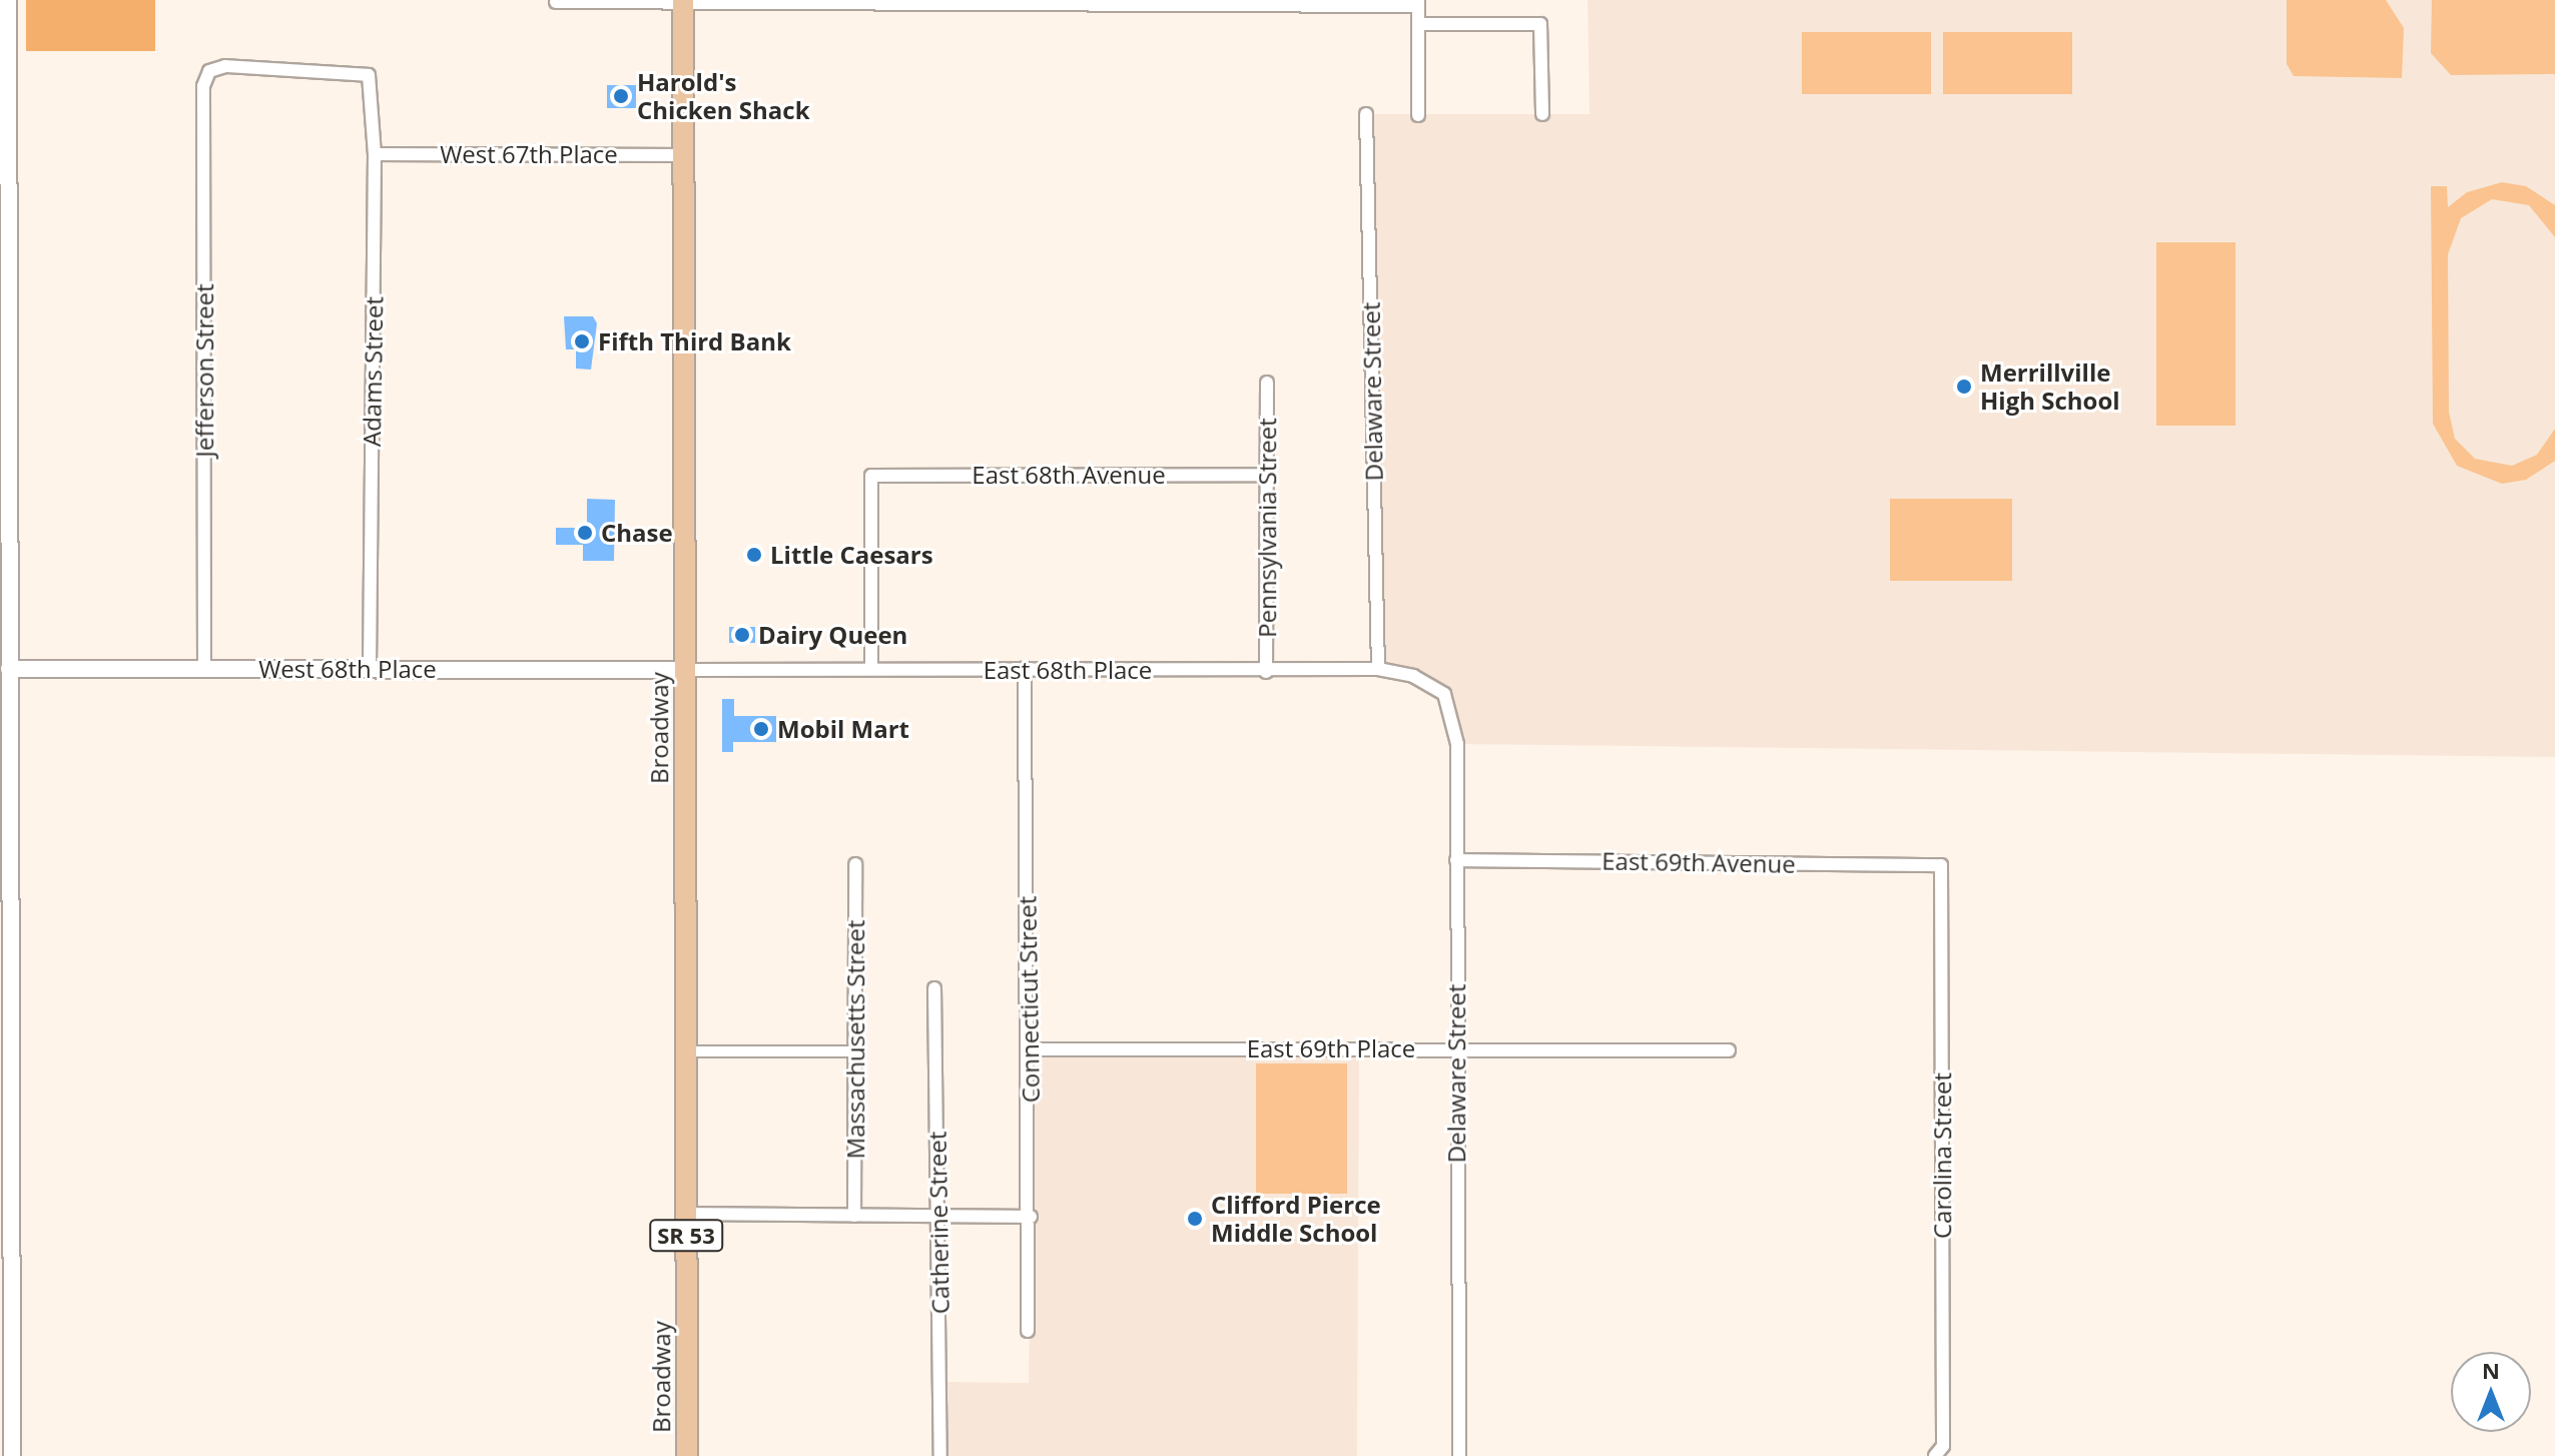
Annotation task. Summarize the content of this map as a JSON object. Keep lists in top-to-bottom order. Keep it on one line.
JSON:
{"streets":{"main road":["Broadway","SR 53"],"street":["West 67th Place","Jefferson Street","Adams Street","Delaware Street","East 68th Avenue","Pennsylvania Street","West 68th Place","East 68th Place","East 69th Avenue","Connecticut Street","Massachusetts Street","East 69th Place","Carolina Street","Catherine Street"]},"crossings":[["West 67th Place","Adams Street"],["West 67th Place","Broadway"],["Jefferson Street","Adams Street"],["Jefferson Street","West 68th Place"],["Adams Street","West 68th Place"],["Delaware Street","East 68th Place"],["Delaware Street","East 69th Avenue"],["Delaware Street","East 69th Place"],["East 68th Avenue","Pennsylvania Street"],["East 68th Avenue","East 68th Place"],["Pennsylvania Street","East 68th Place"],["West 68th Place","East 68th Place"],["West 68th Place","Broadway"],["East 68th Place","Broadway"],["East 68th Place","Connecticut Street"],["East 69th Avenue","Carolina Street"],["Connecticut Street","East 69th Place"]],"places":["Harold's Chicken Shack","Fifth Third Bank","Merrillville High School","Chase","Little Caesars","Dairy Queen","Mobil Mart","Clifford Pierce Middle School"],"north":"top"}
